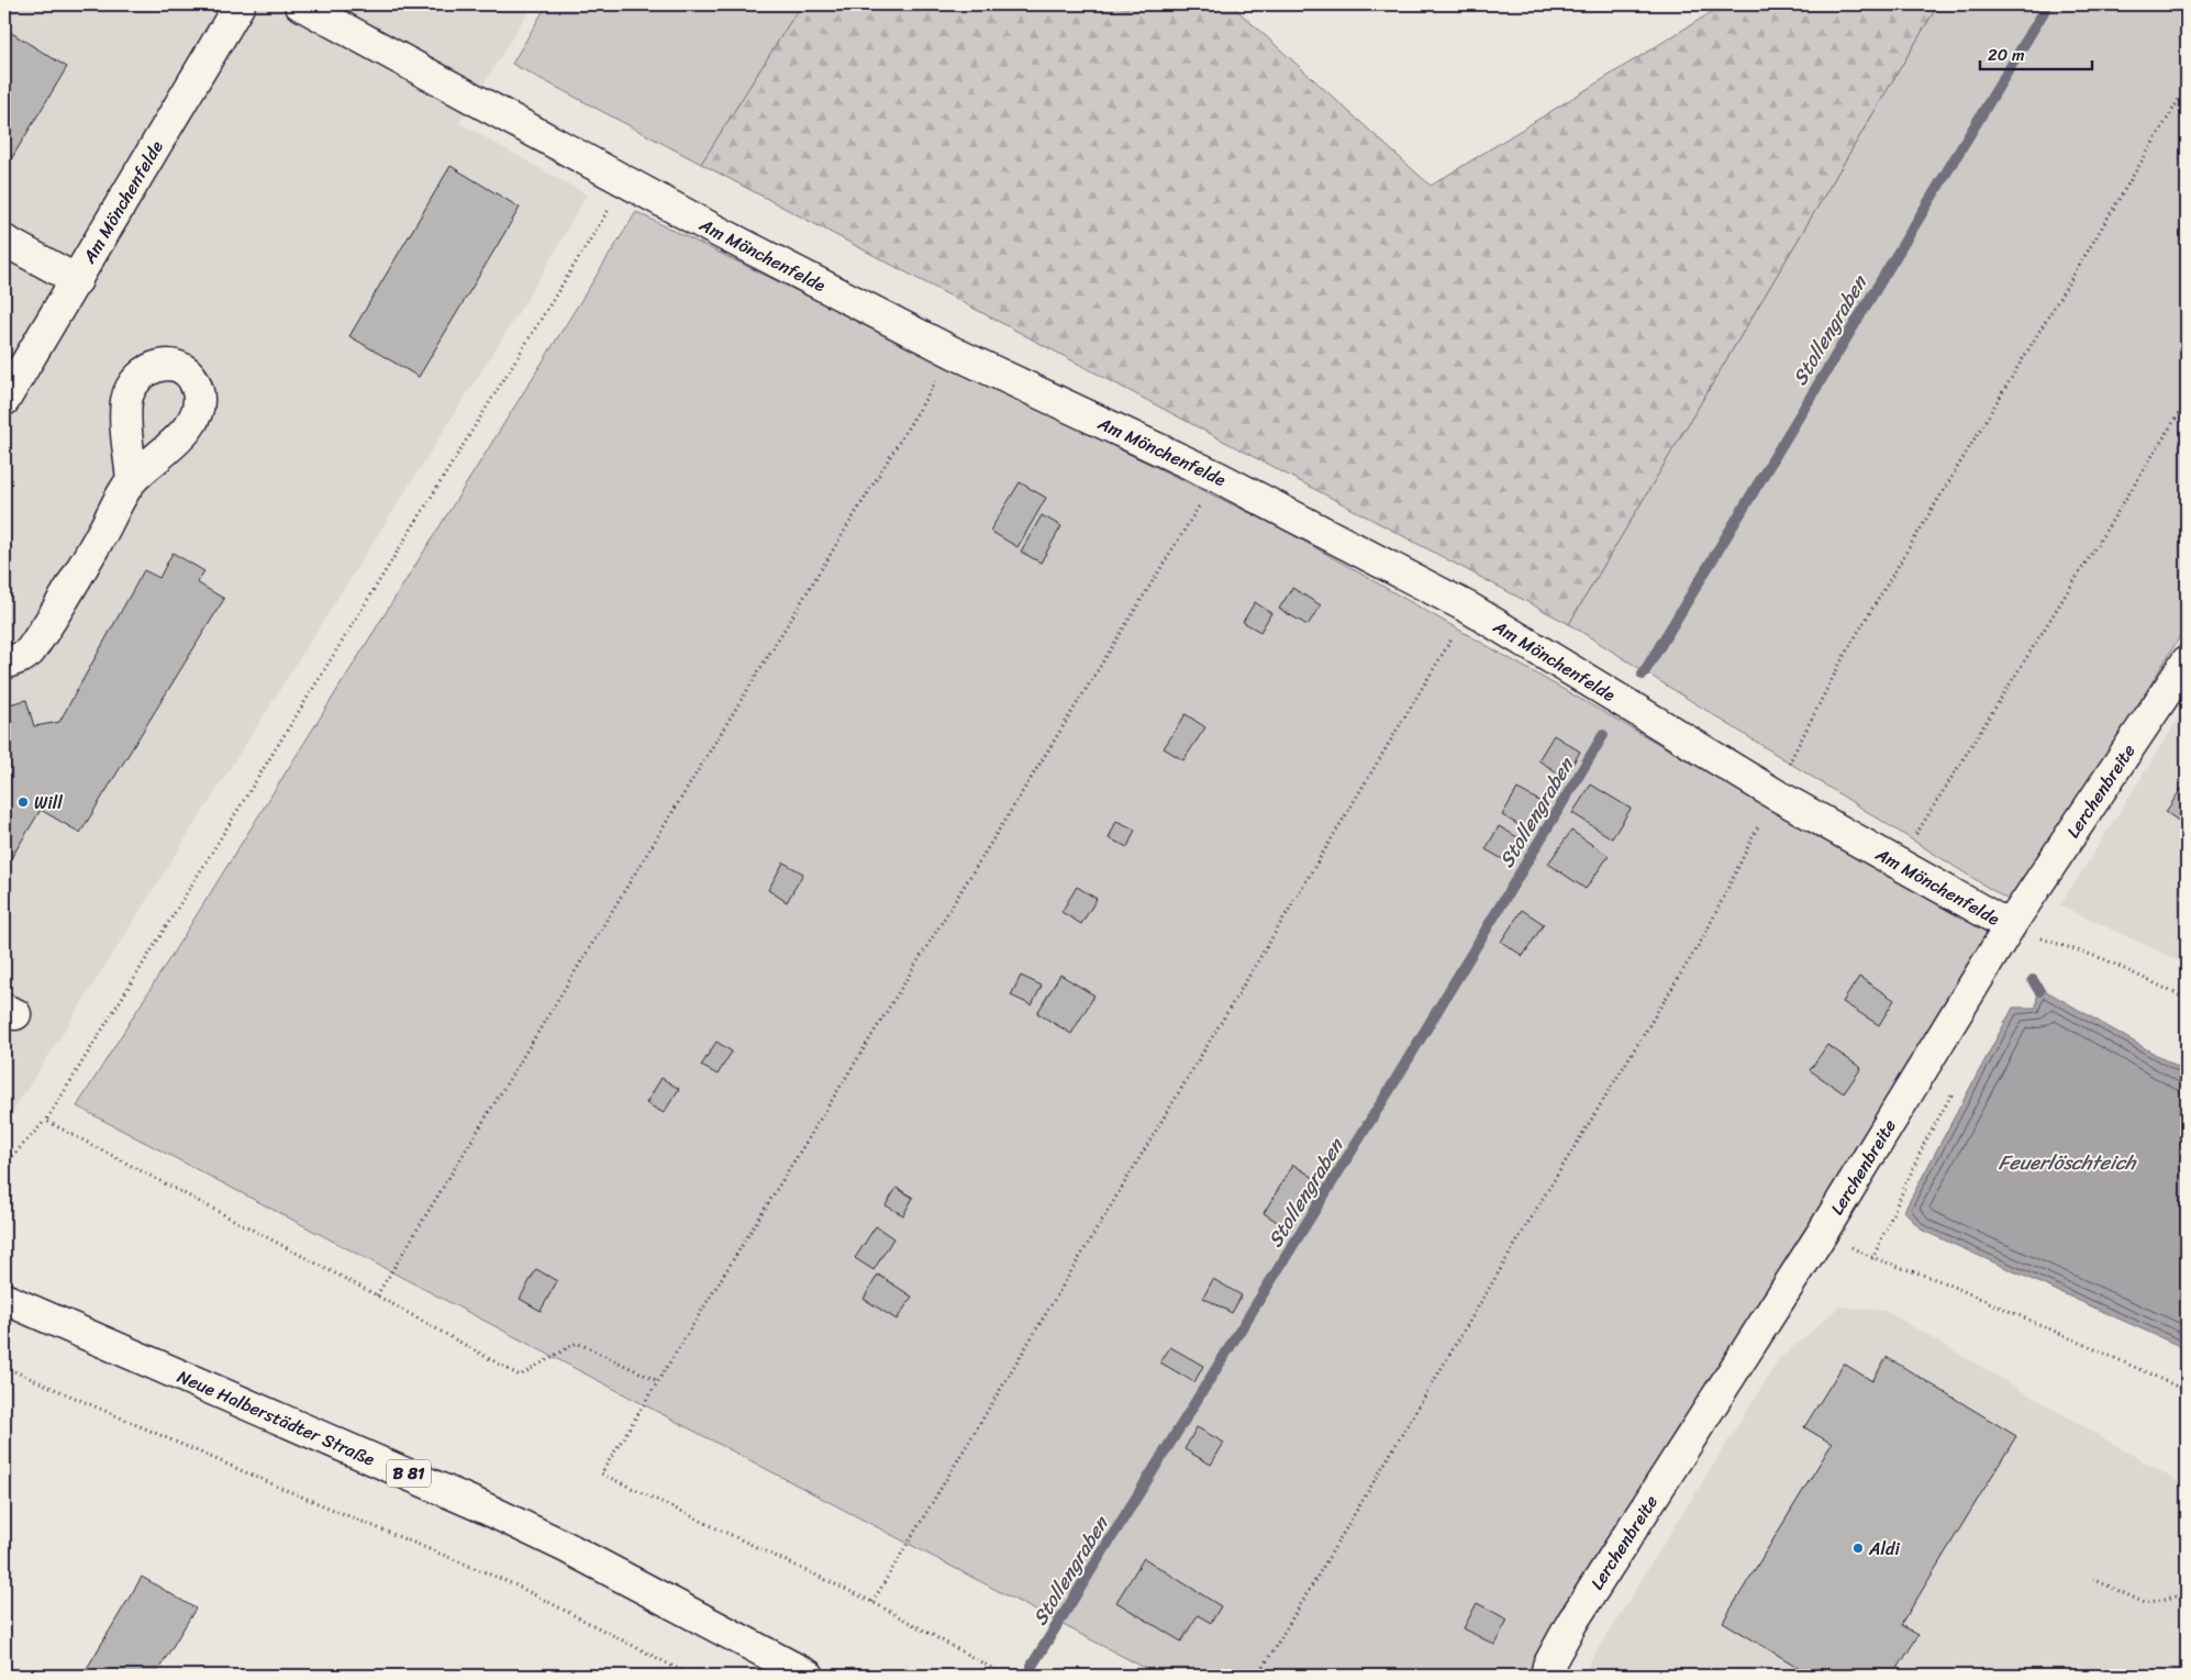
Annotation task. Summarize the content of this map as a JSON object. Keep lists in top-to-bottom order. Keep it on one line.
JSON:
{"streets":{"street":["Am Mönchenfelde","Lerchenbreite","Neue Halberstädter Straße","B 81"]},"crossings":[["Am Mönchenfelde","Lerchenbreite"]],"water":["Stollengraben","Feuerlöschteich"],"places":["Will","Aldi"],"scale_bar":"20 m"}
